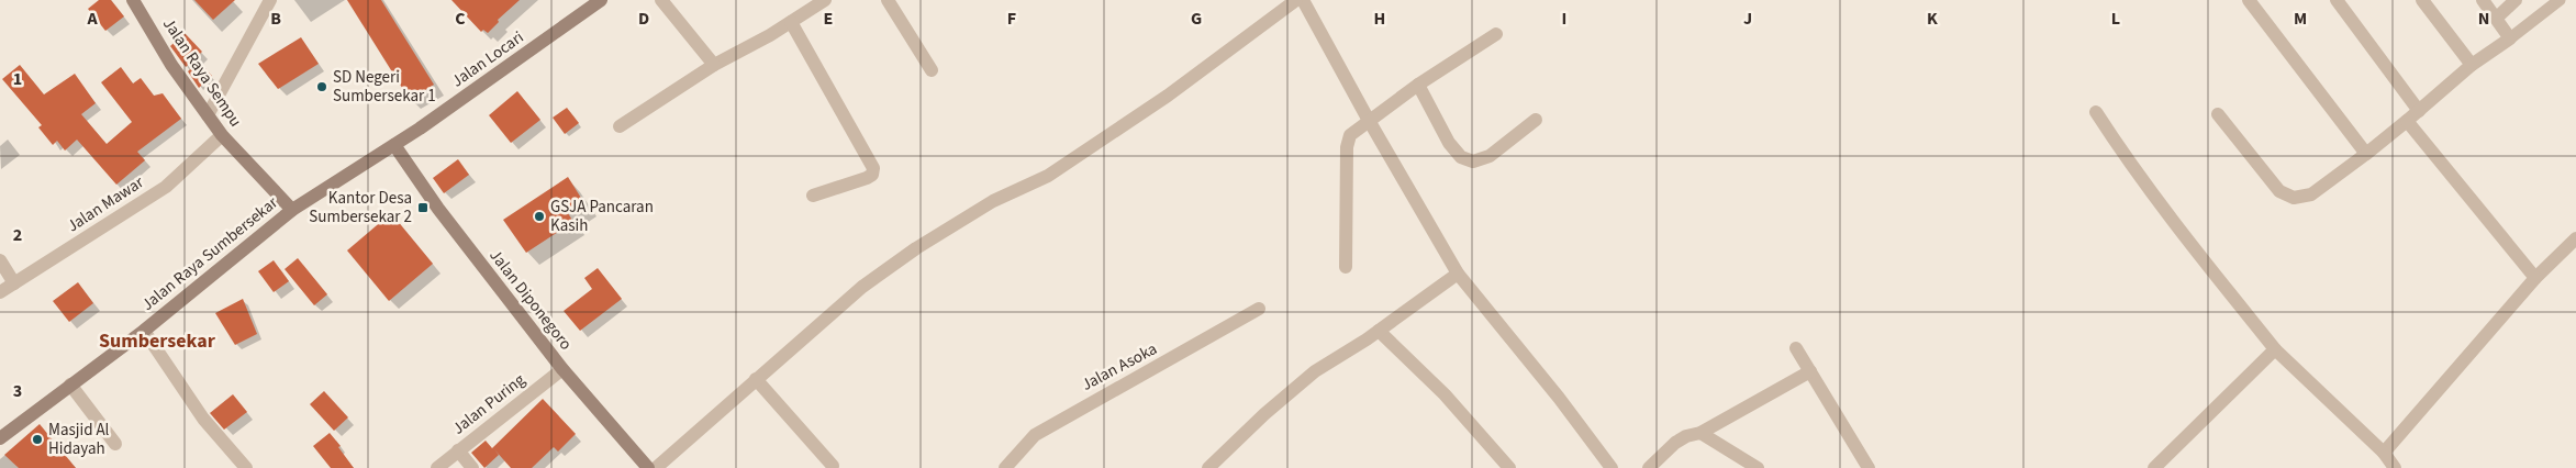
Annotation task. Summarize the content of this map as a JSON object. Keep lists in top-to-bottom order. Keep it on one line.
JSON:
{"streets":{"main road":["Jalan Locari","Jalan Raya Sempu","Jalan Raya Sumbersekar","Jalan Diponegoro"],"street":["Jalan Mawar","Jalan Asoka","Jalan Puring"]},"crossings":[["Jalan Locari","Jalan Raya Sumbersekar"],["Jalan Locari","Jalan Diponegoro"],["Jalan Raya Sempu","Jalan Mawar"],["Jalan Raya Sempu","Jalan Raya Sumbersekar"],["Jalan Raya Sumbersekar","Jalan Diponegoro"],["Jalan Diponegoro","Jalan Puring"]],"districts":["Sumbersekar"],"places":{"other":["SD Negeri Sumbersekar 1","GSJA Pancaran Kasih","Masjid Al Hidayah"],"transit":["Kantor Desa Sumbersekar 2"]},"grid":{"columns":["A","B","C","D","E","F","G","H","I","J","K","L","M","N"],"rows":["1","2","3"]}}
